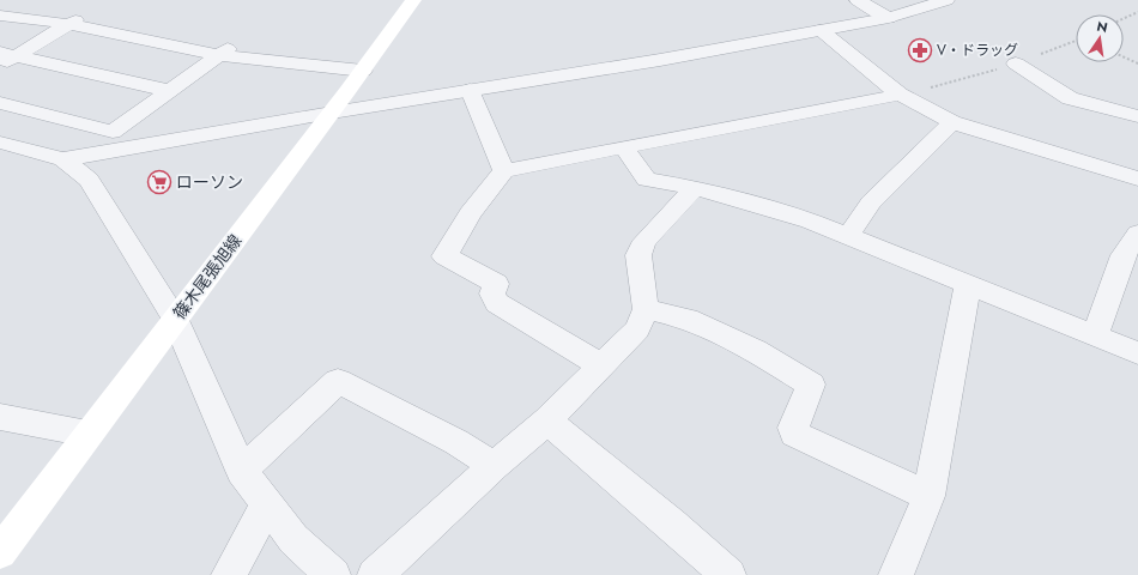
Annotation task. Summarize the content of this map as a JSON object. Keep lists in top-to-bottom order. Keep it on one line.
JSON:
{"streets":{"main road":["篠木尾張旭線"]},"places":{"pharmacy":["V・ドラッグ"],"supermarket":["ローソン"]},"north":"top"}
